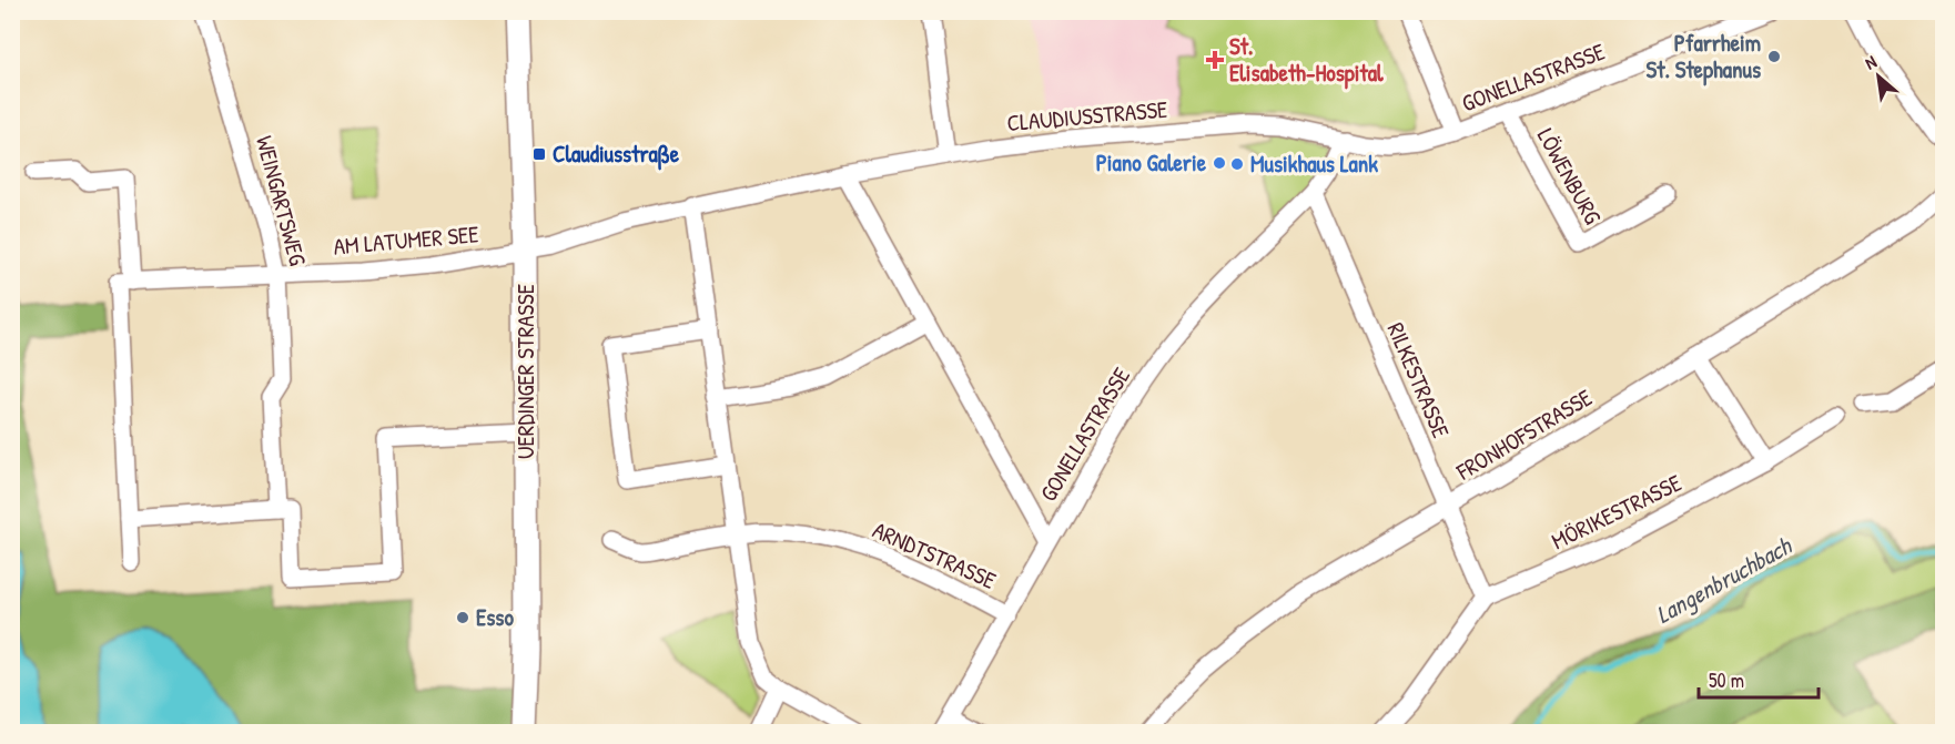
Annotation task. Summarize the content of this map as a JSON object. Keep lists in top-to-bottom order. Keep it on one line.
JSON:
{"streets":{"street":["GONELLASTRASSE","CLAUDIUSSTRASSE","LÖWENBURG","WEINGARTSWEG","AM LATUMER SEE","UERDINGER STRASSE","RILKESTRASSE","FRONHOFSTRASSE","MÖRIKESTRASSE","ARNDTSTRASSE"]},"crossings":[["GONELLASTRASSE","CLAUDIUSSTRASSE"],["GONELLASTRASSE","LÖWENBURG"],["GONELLASTRASSE","RILKESTRASSE"],["GONELLASTRASSE","ARNDTSTRASSE"],["CLAUDIUSSTRASSE","AM LATUMER SEE"],["CLAUDIUSSTRASSE","UERDINGER STRASSE"],["WEINGARTSWEG","AM LATUMER SEE"],["AM LATUMER SEE","UERDINGER STRASSE"],["RILKESTRASSE","FRONHOFSTRASSE"],["RILKESTRASSE","MÖRIKESTRASSE"]],"water":["Langenbruchbach"],"places":{"other":["Pfarrheim St. Stephanus","Piano Galerie","Musikhaus Lank","Esso"],"health":["St. Elisabeth-Hospital"],"transit":["Claudiusstraße"]},"scale_bar":"50 m","north":"top left"}
